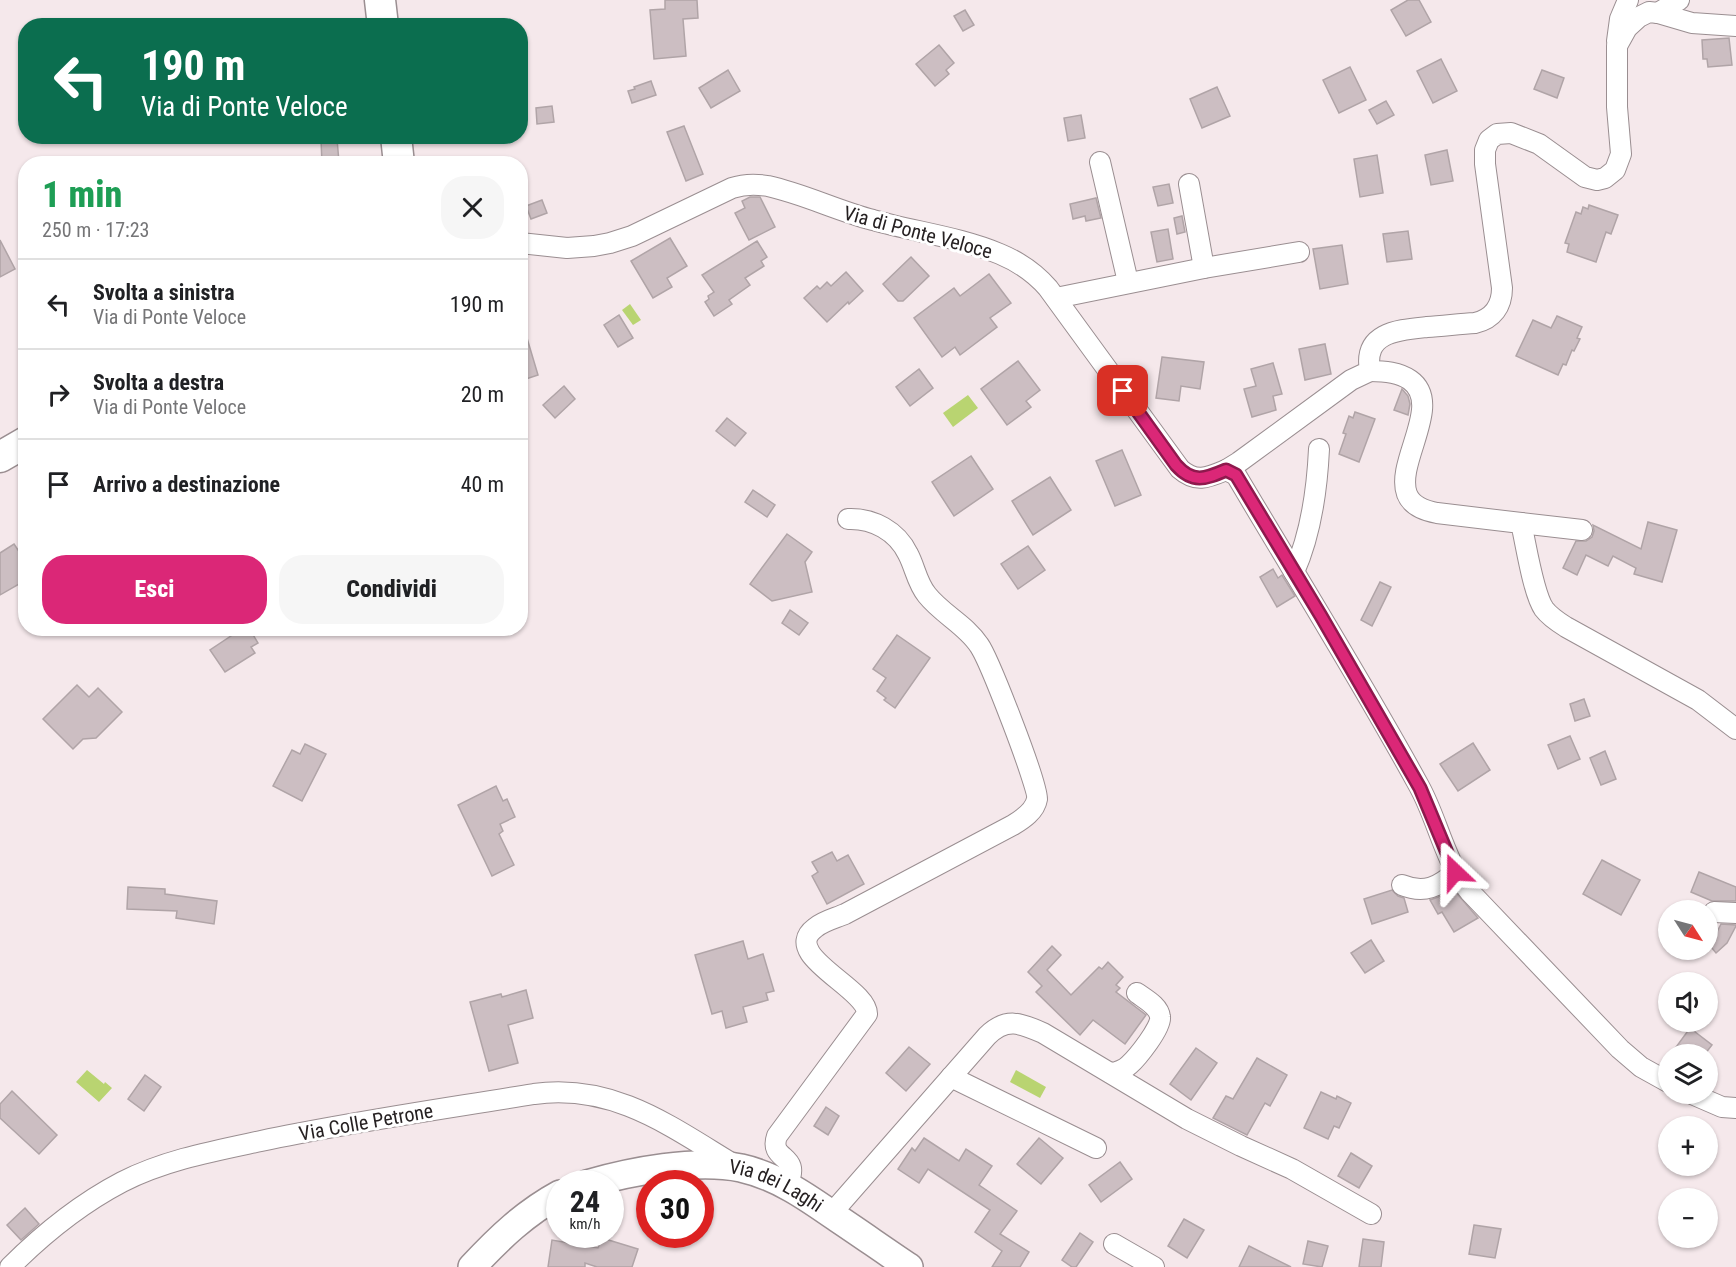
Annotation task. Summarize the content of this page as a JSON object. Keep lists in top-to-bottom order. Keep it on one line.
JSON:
{"streets":{"main road":["Via dei Laghi"],"street":["Via di Ponte Veloce","Via Colle Petrone"]},"crossings":[["Via Colle Petrone","Via dei Laghi"]],"north":"bottom right","page":{"turn":["190 m","Via di Ponte Veloce"],"heading":["1 min","250 m · 17:23"],"list":[{"name":"Svolta a sinistra","note":"Via di Ponte Veloce","value":"190 m"},{"name":"Svolta a destra","note":"Via di Ponte Veloce","value":"20 m"},{"name":"Arrivo a destinazione","value":"40 m"}],"buttons":["Esci","Condividi"],"map_buttons":["+","−"],"speed":"24 km/h","limit":"30"}}
